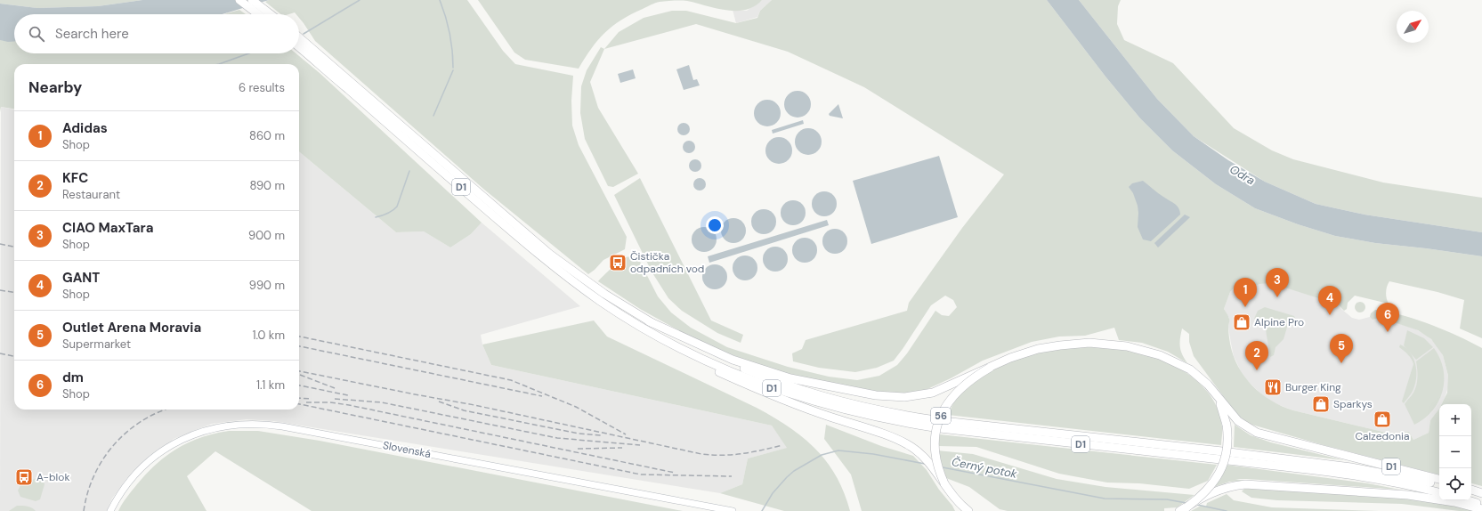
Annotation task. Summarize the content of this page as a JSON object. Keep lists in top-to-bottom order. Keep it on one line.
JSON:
{"streets":{"highway":["D1","56"],"street":["Slovenská"]},"crossings":[["D1","56"]],"water":["Odra","Černý potok"],"places":{"bus stop":["Čistička odpadních vod","A-blok"],"shop":["Alpine Pro","Sparkys","Calzedonia"],"restaurant":["Burger King"]},"north":"top right","page":{"search":"Search here","heading":["Nearby","6 results"],"list":[{"mark":"1","name":"Adidas","note":"Shop","value":"860 m"},{"mark":"2","name":"KFC","note":"Restaurant","value":"890 m"},{"mark":"3","name":"CIAO MaxTara","note":"Shop","value":"900 m"},{"mark":"4","name":"GANT","note":"Shop","value":"990 m"},{"mark":"5","name":"Outlet Arena Moravia","note":"Supermarket","value":"1.0 km"},{"mark":"6","name":"dm","note":"Shop","value":"1.1 km"}],"pins":["3","1","4","6","5","2"],"map_buttons":["+","−"]}}
